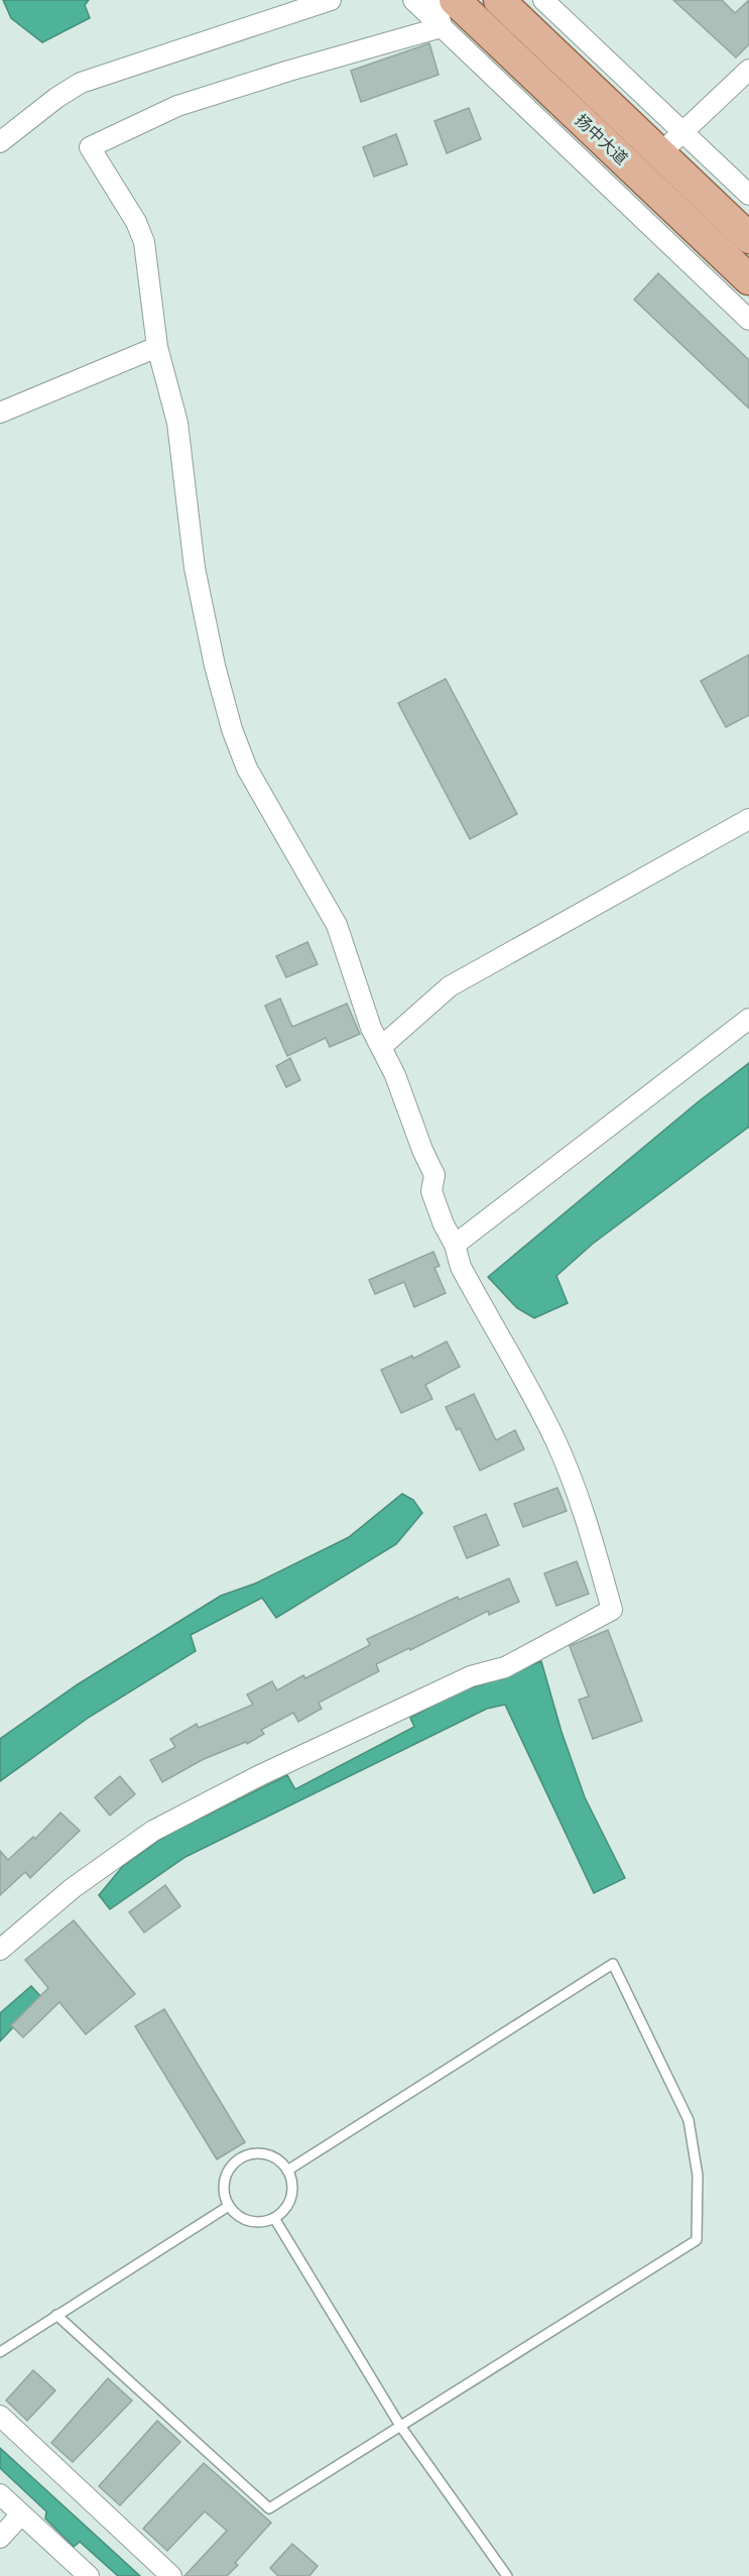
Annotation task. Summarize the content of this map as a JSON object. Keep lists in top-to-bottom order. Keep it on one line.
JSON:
{"streets":{"main road":["扬中大道"]}}
